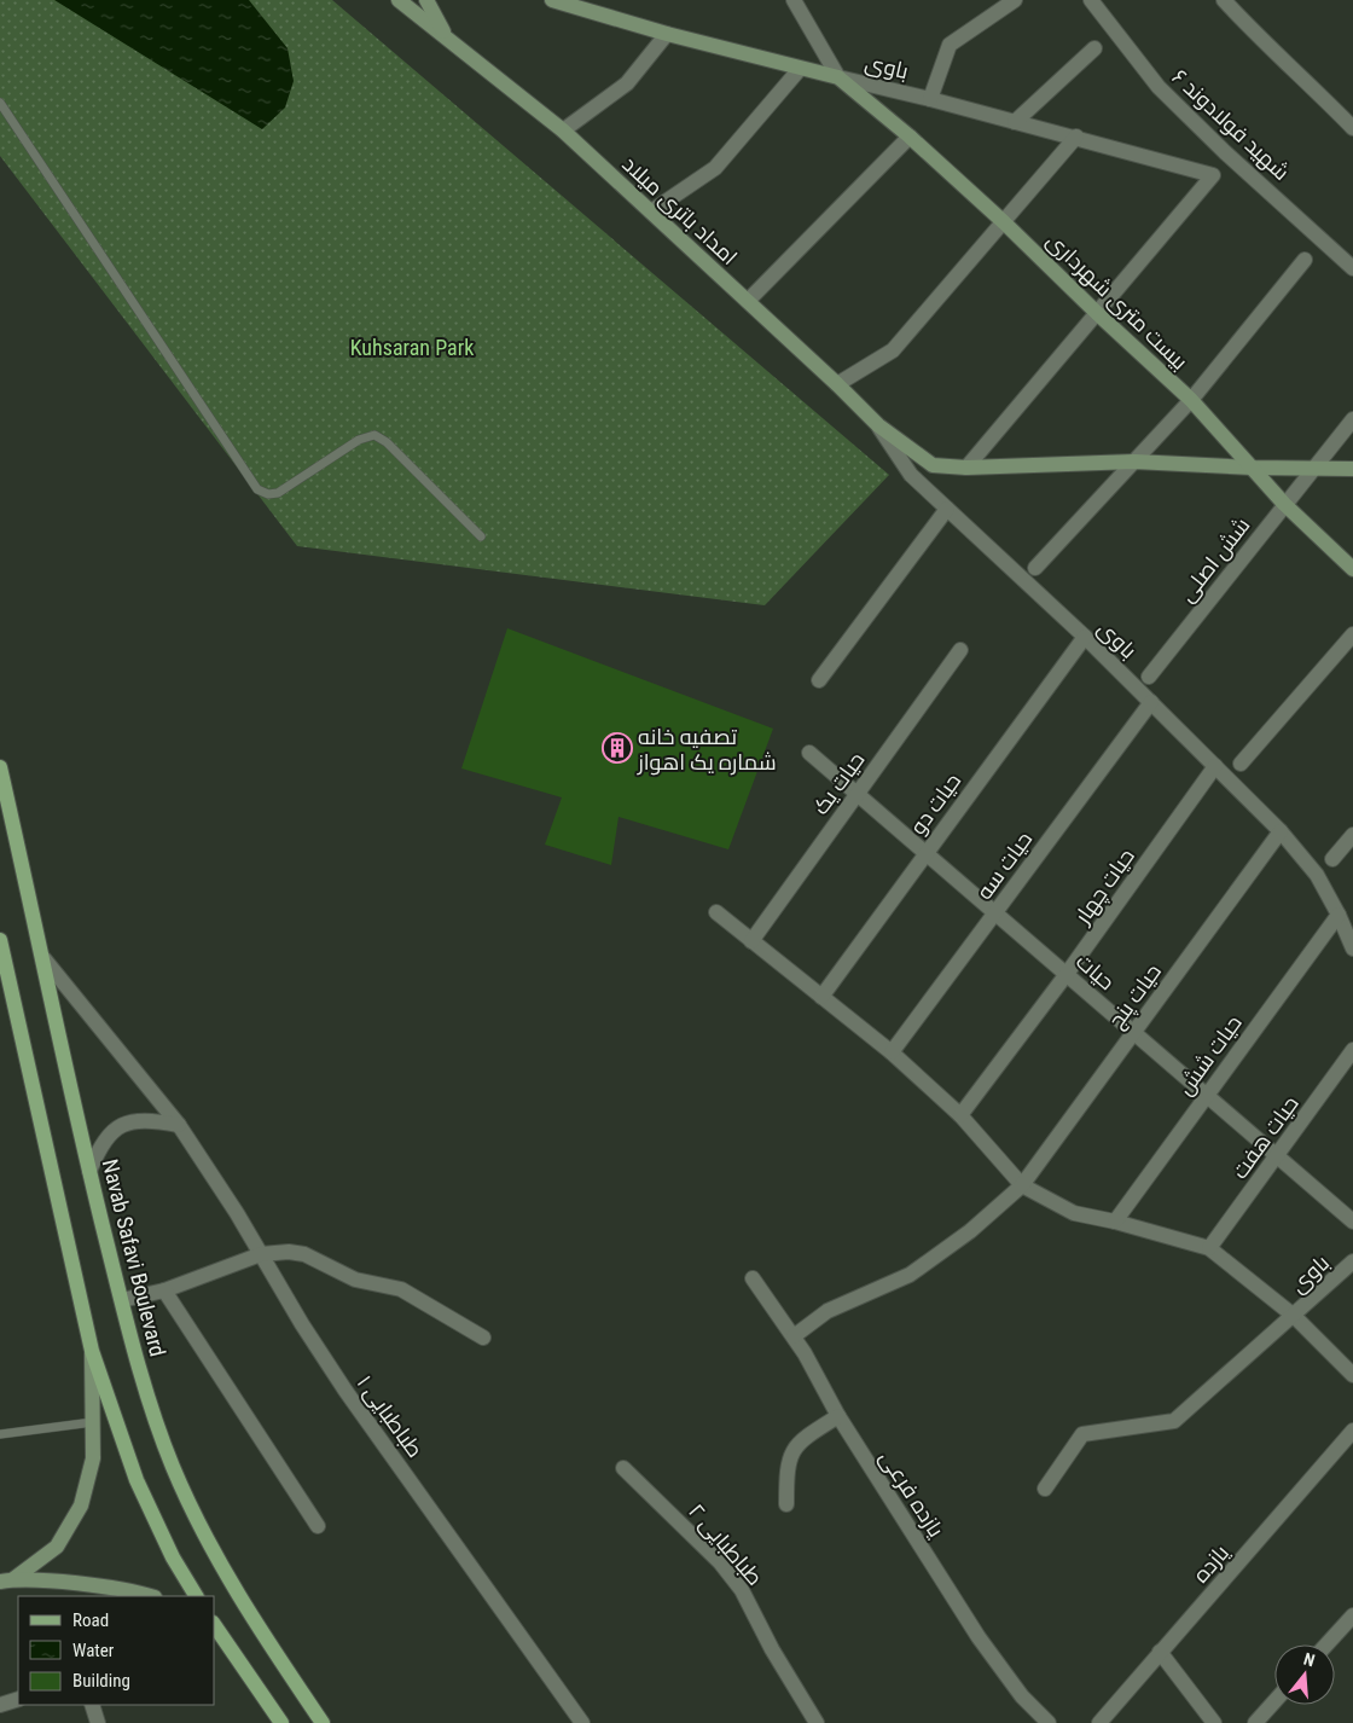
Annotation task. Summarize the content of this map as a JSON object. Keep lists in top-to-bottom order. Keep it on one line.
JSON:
{"streets":{"main road":["Navab Safavi Boulevard"],"street":["باوی","شهید فولادوند ۶","امداد باتری میلاد","بیست متری شهرداری","شش اصلی","حیات یک","حیات دو","حیات سه","حیات چهار","حیات","حیات پنج","حیات شش","حیات هفت","طباطبایی ۱","یازده فرعی","طباطبایی ۲","یازده"]},"crossings":[["باوی","امداد باتری میلاد"],["باوی","بیست متری شهرداری"],["باوی","حیات دو"],["باوی","حیات سه"],["باوی","حیات چهار"],["باوی","حیات پنج"],["باوی","حیات شش"],["بیست متری شهرداری","شش اصلی"],["حیات یک","حیات"],["حیات دو","حیات"],["حیات سه","حیات"],["حیات چهار","حیات"],["حیات","حیات پنج"],["حیات","حیات شش"],["حیات","حیات هفت"],["حیات پنج","یازده فرعی"],["Navab Safavi Boulevard","طباطبایی ۱"]],"parks":["Kuhsaran Park"],"places":{"building":["تصفیه خانه شماره یک اهواز"]},"legend":["Road","Water","Building"],"north":"top"}
